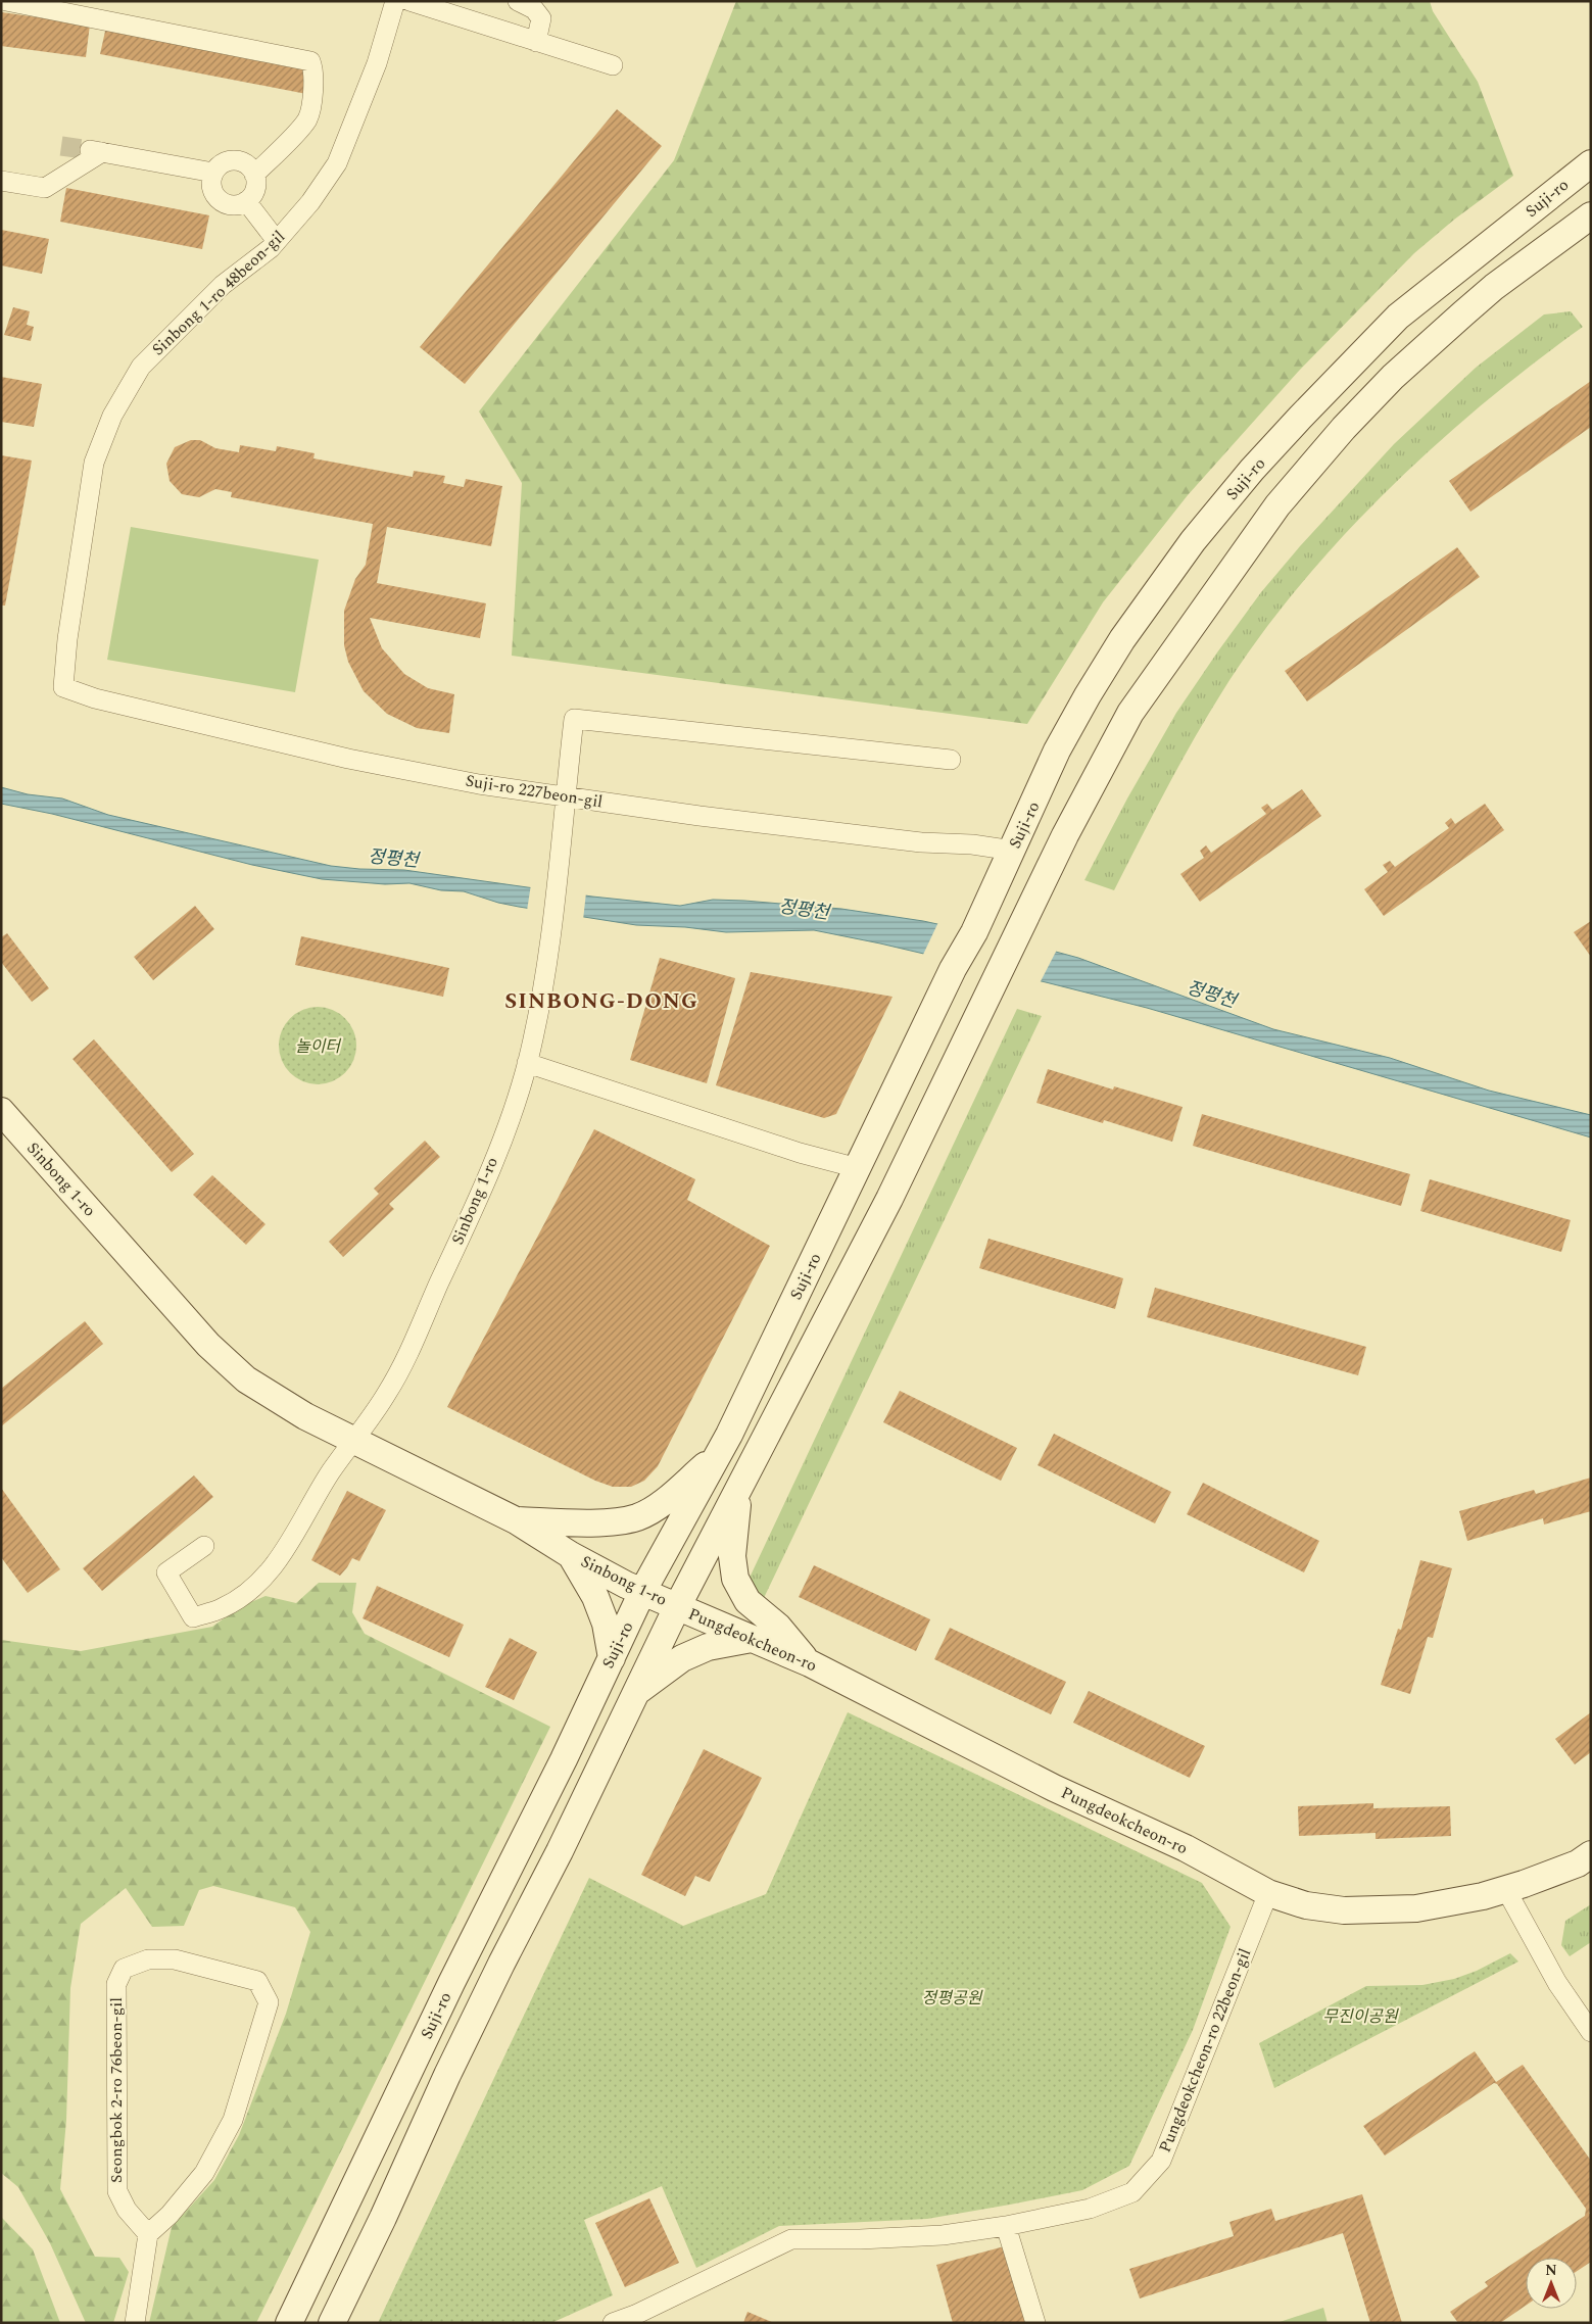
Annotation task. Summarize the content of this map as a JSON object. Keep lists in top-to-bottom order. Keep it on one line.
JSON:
{"streets":{"main road":["Suji-ro","Sinbong 1-ro","Pungdeokcheon-ro"],"street":["Sinbong 1-ro 48beon-gil","Suji-ro 227beon-gil","Pungdeokcheon-ro 22beon-gil","Seongbok 2-ro 76beon-gil"]},"crossings":[["Suji-ro","Suji-ro 227beon-gil"],["Suji-ro","Sinbong 1-ro"],["Sinbong 1-ro 48beon-gil","Suji-ro 227beon-gil"],["Suji-ro 227beon-gil","Sinbong 1-ro"],["Sinbong 1-ro","Pungdeokcheon-ro"],["Pungdeokcheon-ro","Pungdeokcheon-ro 22beon-gil"]],"districts":["SINBONG-DONG"],"water":["정평천"],"parks":["놀이터","정평공원","무진이공원"],"north":"top"}
